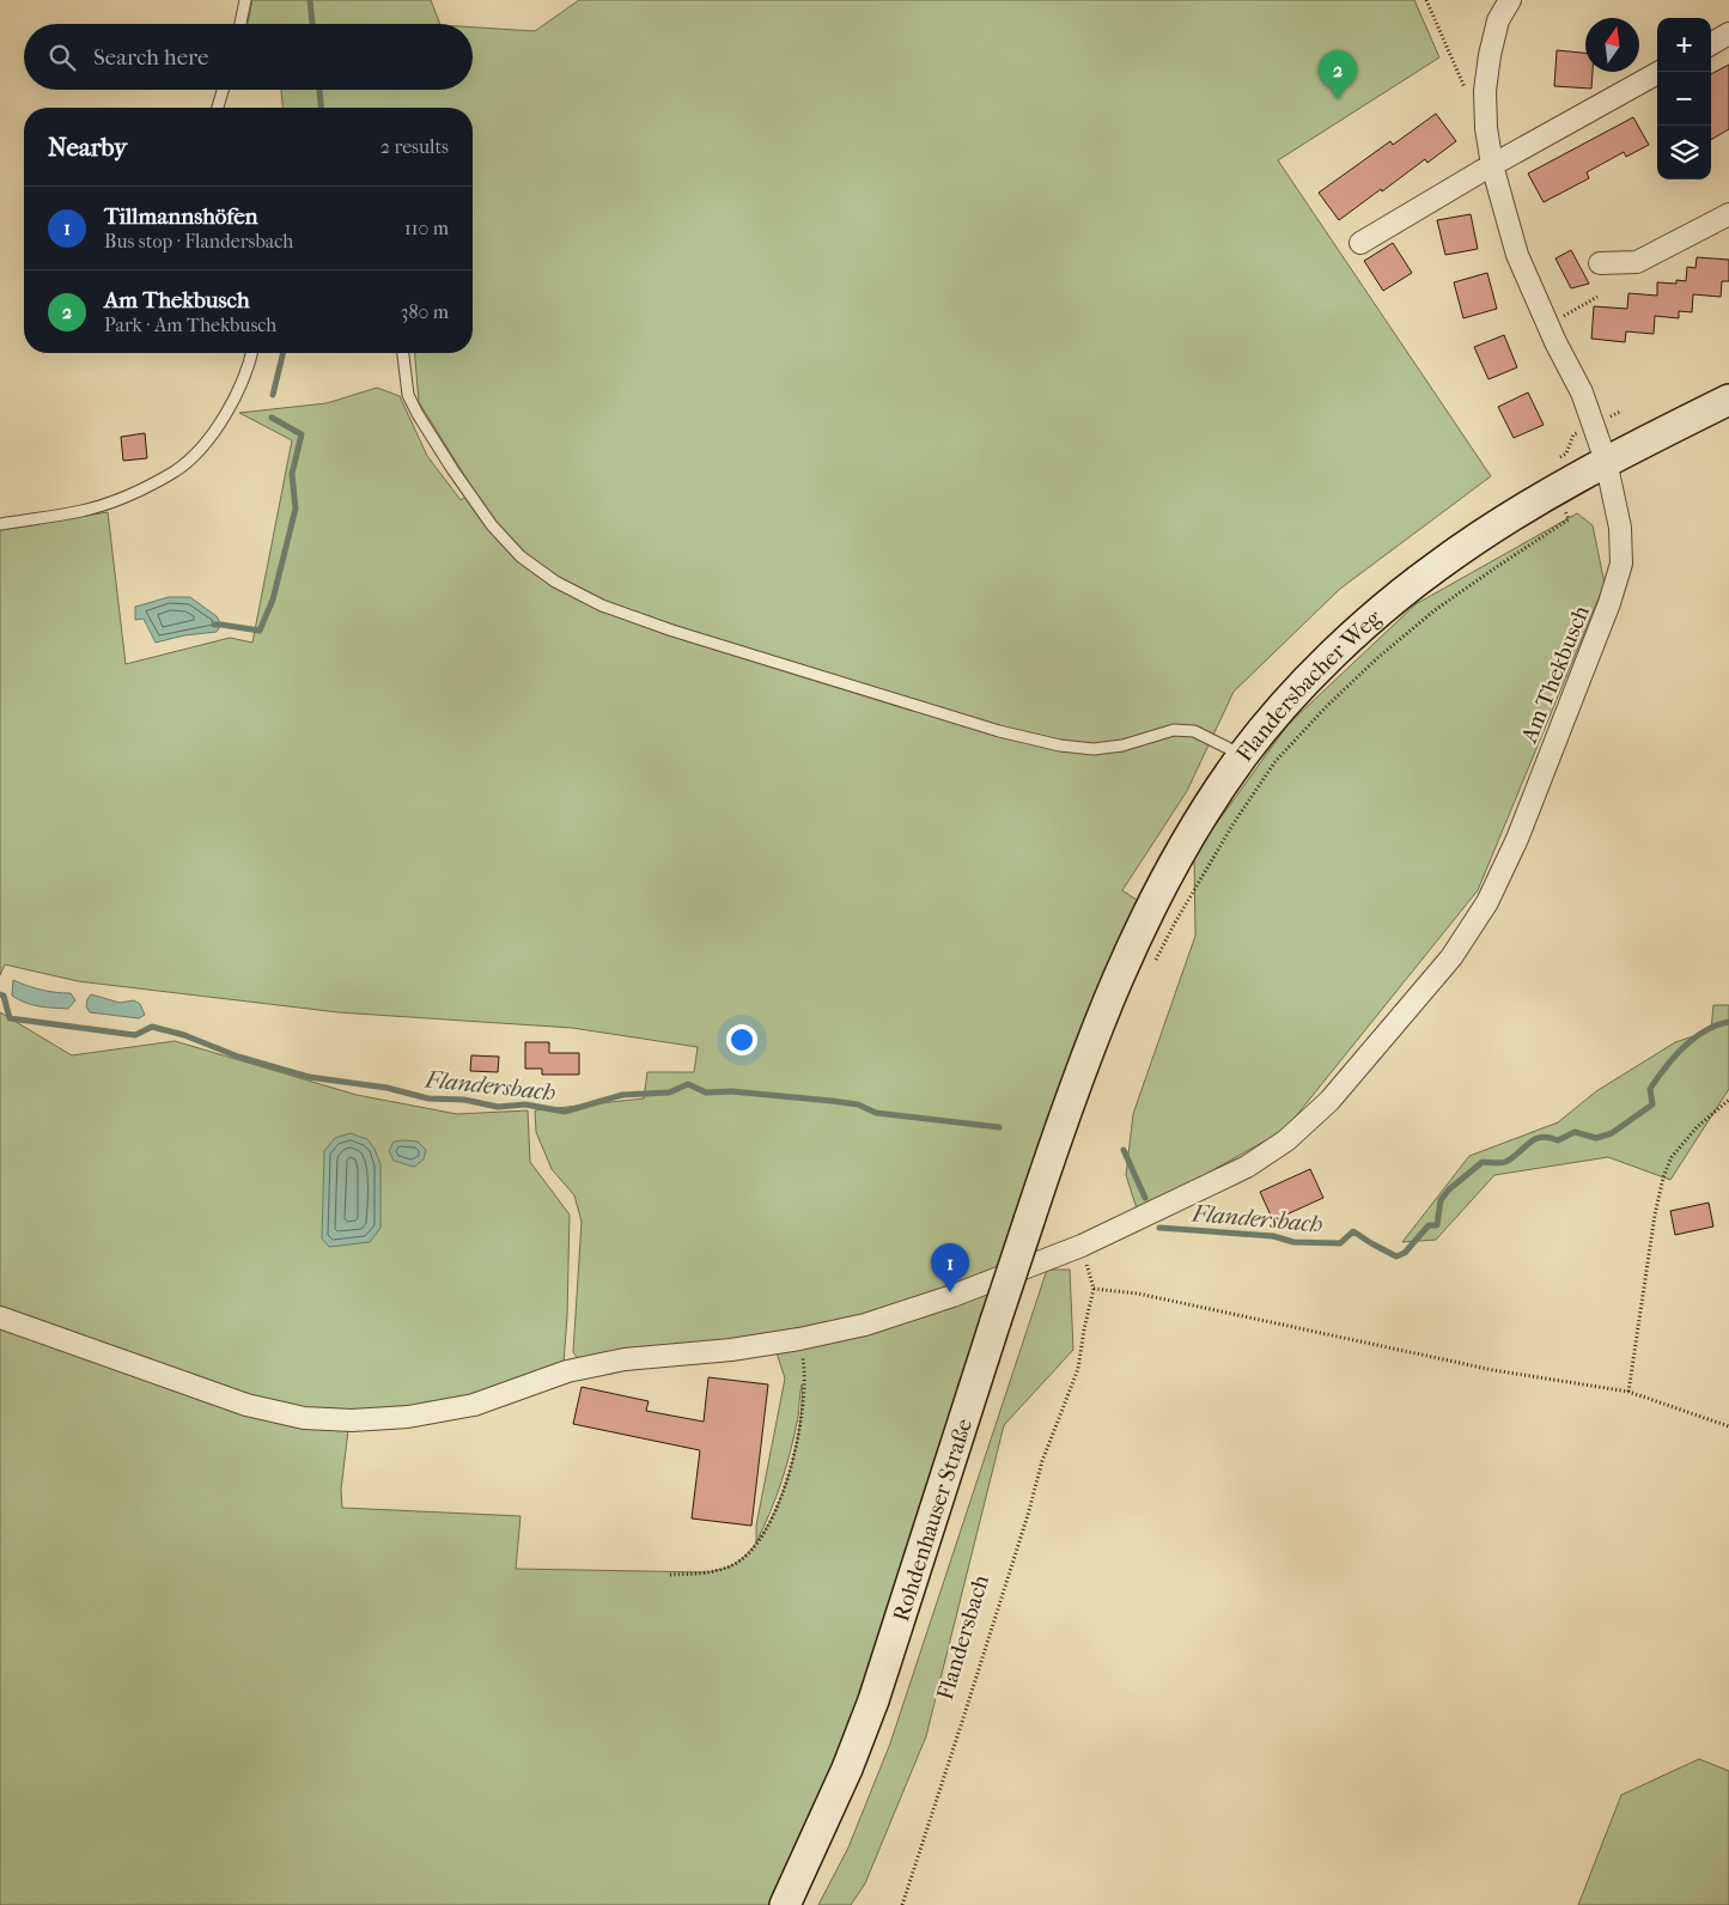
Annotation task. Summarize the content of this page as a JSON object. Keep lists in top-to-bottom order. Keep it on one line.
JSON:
{"streets":{"main road":["Flandersbacher Weg","Rohdenhauser Straße"],"street":["Am Thekbusch"],"path":["Flandersbach"]},"crossings":[["Am Thekbusch","Flandersbacher Weg"],["Am Thekbusch","Flandersbach"],["Flandersbacher Weg","Rohdenhauser Straße"]],"water":["Flandersbach"],"north":"top","page":{"map_buttons":["+","−"],"search":"Search here","pins":["2","1"],"heading":["Nearby","2 results"],"list":[{"mark":"1","name":"Tillmannshöfen","note":"Bus stop · Flandersbach","value":"110 m"},{"mark":"2","name":"Am Thekbusch","note":"Park · Am Thekbusch","value":"380 m"}]}}
